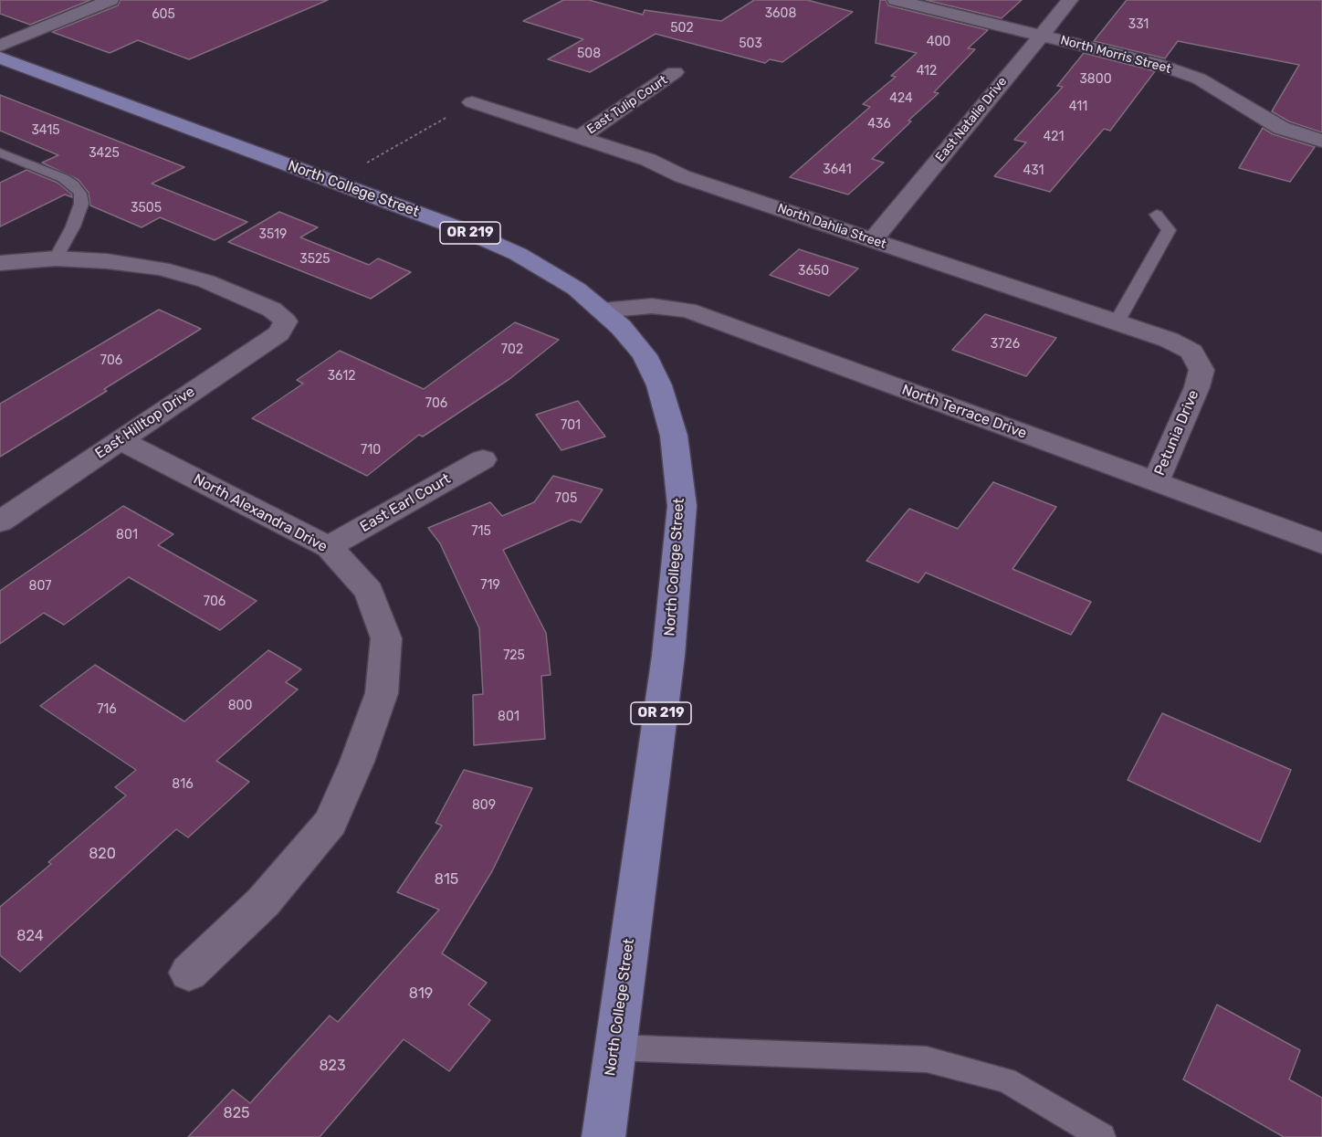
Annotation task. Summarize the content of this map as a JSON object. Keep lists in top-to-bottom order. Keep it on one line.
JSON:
{"streets":{"main road":["North College Street","OR 219"],"street":["North Morris Street","East Tulip Court","East Natalie Drive","North Dahlia Street","North Terrace Drive","East Hilltop Drive","Petunia Drive","East Earl Court","North Alexandra Drive"]},"crossings":[["North Morris Street","East Natalie Drive"],["East Tulip Court","North Dahlia Street"],["East Natalie Drive","North Dahlia Street"],["North College Street","North Terrace Drive"],["North Dahlia Street","Petunia Drive"],["North Terrace Drive","Petunia Drive"],["East Hilltop Drive","North Alexandra Drive"],["East Earl Court","North Alexandra Drive"]],"house_numbers":["3608","605","331","502","400","503","508","412","3800","424","411","436","3415","421","3425","3641","431","3505","3519","3525","3650","3726","702","706","3612","706","701","710","705","715","801","719","807","706","725","800","716","801","816","809","820","815","824","819","823","825"]}
